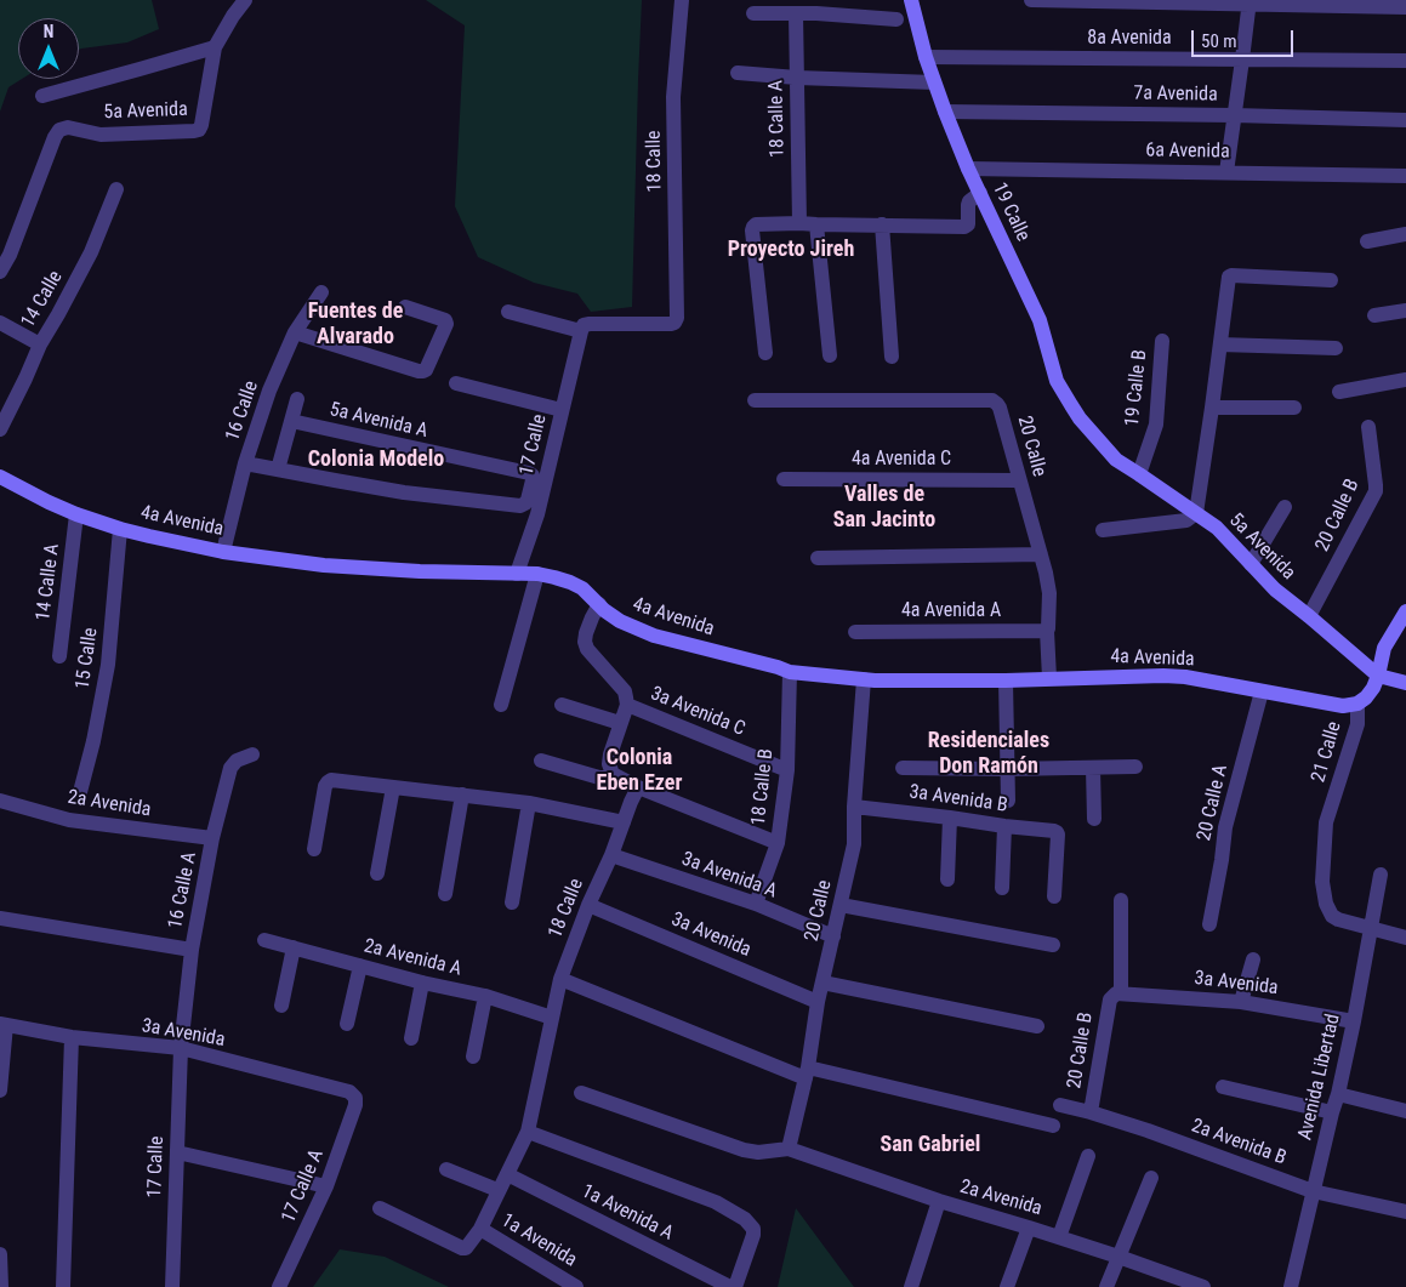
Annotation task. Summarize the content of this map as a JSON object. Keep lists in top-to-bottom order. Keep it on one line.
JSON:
{"streets":{"street":["8a Avenida","7a Avenida","5a Avenida","18 Calle A","6a Avenida","18 Calle","19 Calle","14 Calle","19 Calle B","16 Calle","5a Avenida A","17 Calle","20 Calle","4a Avenida C","20 Calle B","4a Avenida","14 Calle A","4a Avenida A","15 Calle","3a Avenida C","21 Calle","18 Calle B","3a Avenida B","20 Calle A","2a Avenida","3a Avenida A","16 Calle A","3a Avenida","2a Avenida A","Avenida Libertad","2a Avenida B","17 Calle A","1a Avenida A","1a Avenida"]},"crossings":[["8a Avenida","19 Calle"],["7a Avenida","19 Calle"],["5a Avenida","19 Calle"],["5a Avenida","19 Calle B"],["5a Avenida","20 Calle B"],["5a Avenida","21 Calle"],["6a Avenida","19 Calle"],["18 Calle","17 Calle"],["18 Calle","3a Avenida A"],["18 Calle","3a Avenida"],["18 Calle","2a Avenida A"],["18 Calle","1a Avenida A"],["18 Calle","1a Avenida"],["16 Calle","4a Avenida"],["17 Calle","4a Avenida"],["17 Calle","16 Calle A"],["17 Calle","3a Avenida"],["20 Calle","4a Avenida C"],["20 Calle","4a Avenida"],["20 Calle","4a Avenida A"],["20 Calle","3a Avenida B"],["20 Calle","2a Avenida"],["20 Calle","3a Avenida A"],["20 Calle","3a Avenida"],["20 Calle B","3a Avenida"],["20 Calle B","2a Avenida B"],["4a Avenida","14 Calle A"],["4a Avenida","15 Calle"],["4a Avenida","21 Calle"],["4a Avenida","18 Calle B"],["4a Avenida","20 Calle A"],["3a Avenida C","18 Calle B"],["21 Calle","Avenida Libertad"],["18 Calle B","3a Avenida A"],["2a Avenida","16 Calle A"],["16 Calle A","3a Avenida"],["3a Avenida","Avenida Libertad"],["3a Avenida","17 Calle A"],["Avenida Libertad","2a Avenida B"]],"districts":["Proyecto Jireh","Fuentes de Alvarado","Colonia Modelo","Valles de San Jacinto","Residenciales Don Ramón","Colonia Eben Ezer","San Gabriel"],"scale_bar":"50 m","north":"top"}
